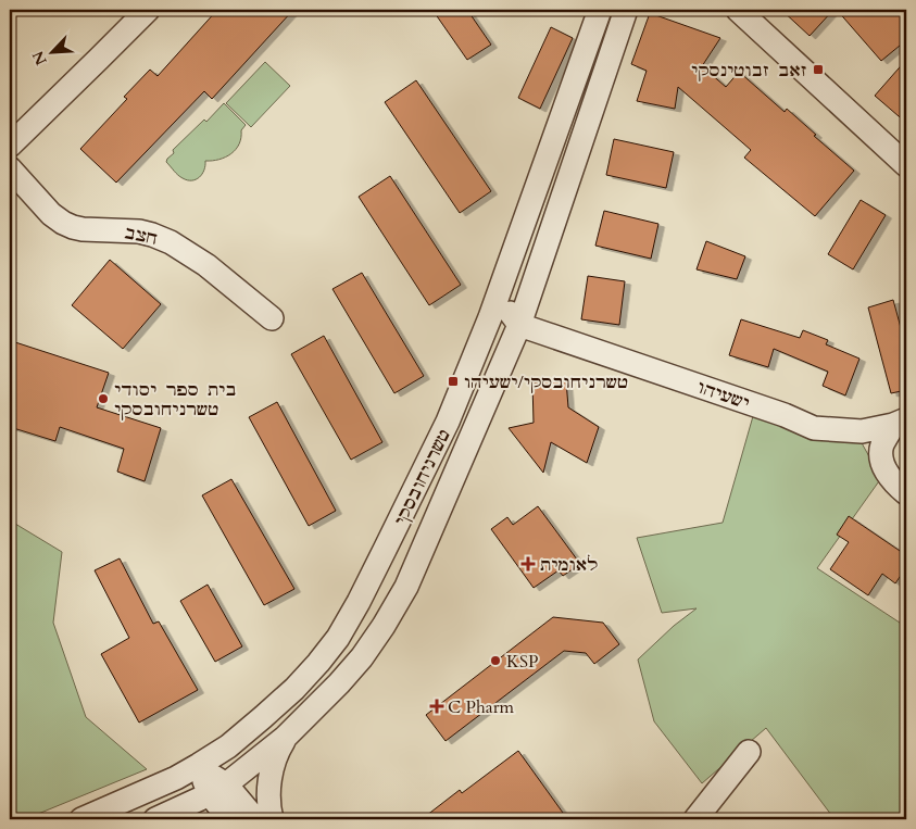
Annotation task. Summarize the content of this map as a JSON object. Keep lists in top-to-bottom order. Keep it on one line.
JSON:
{"streets":{"street":["חצב","ישעיהו","טשרניחובסקי"]},"crossings":[["ישעיהו","טשרניחובסקי"]],"places":{"transit":["זאב זבוטינסקי","טשרניחובסקי/ישעיהו"],"other":["בית ספר יסודי טשרניחובסקי","KSP"],"health":["לאומית","C Pharm"]},"north":"bottom left"}
